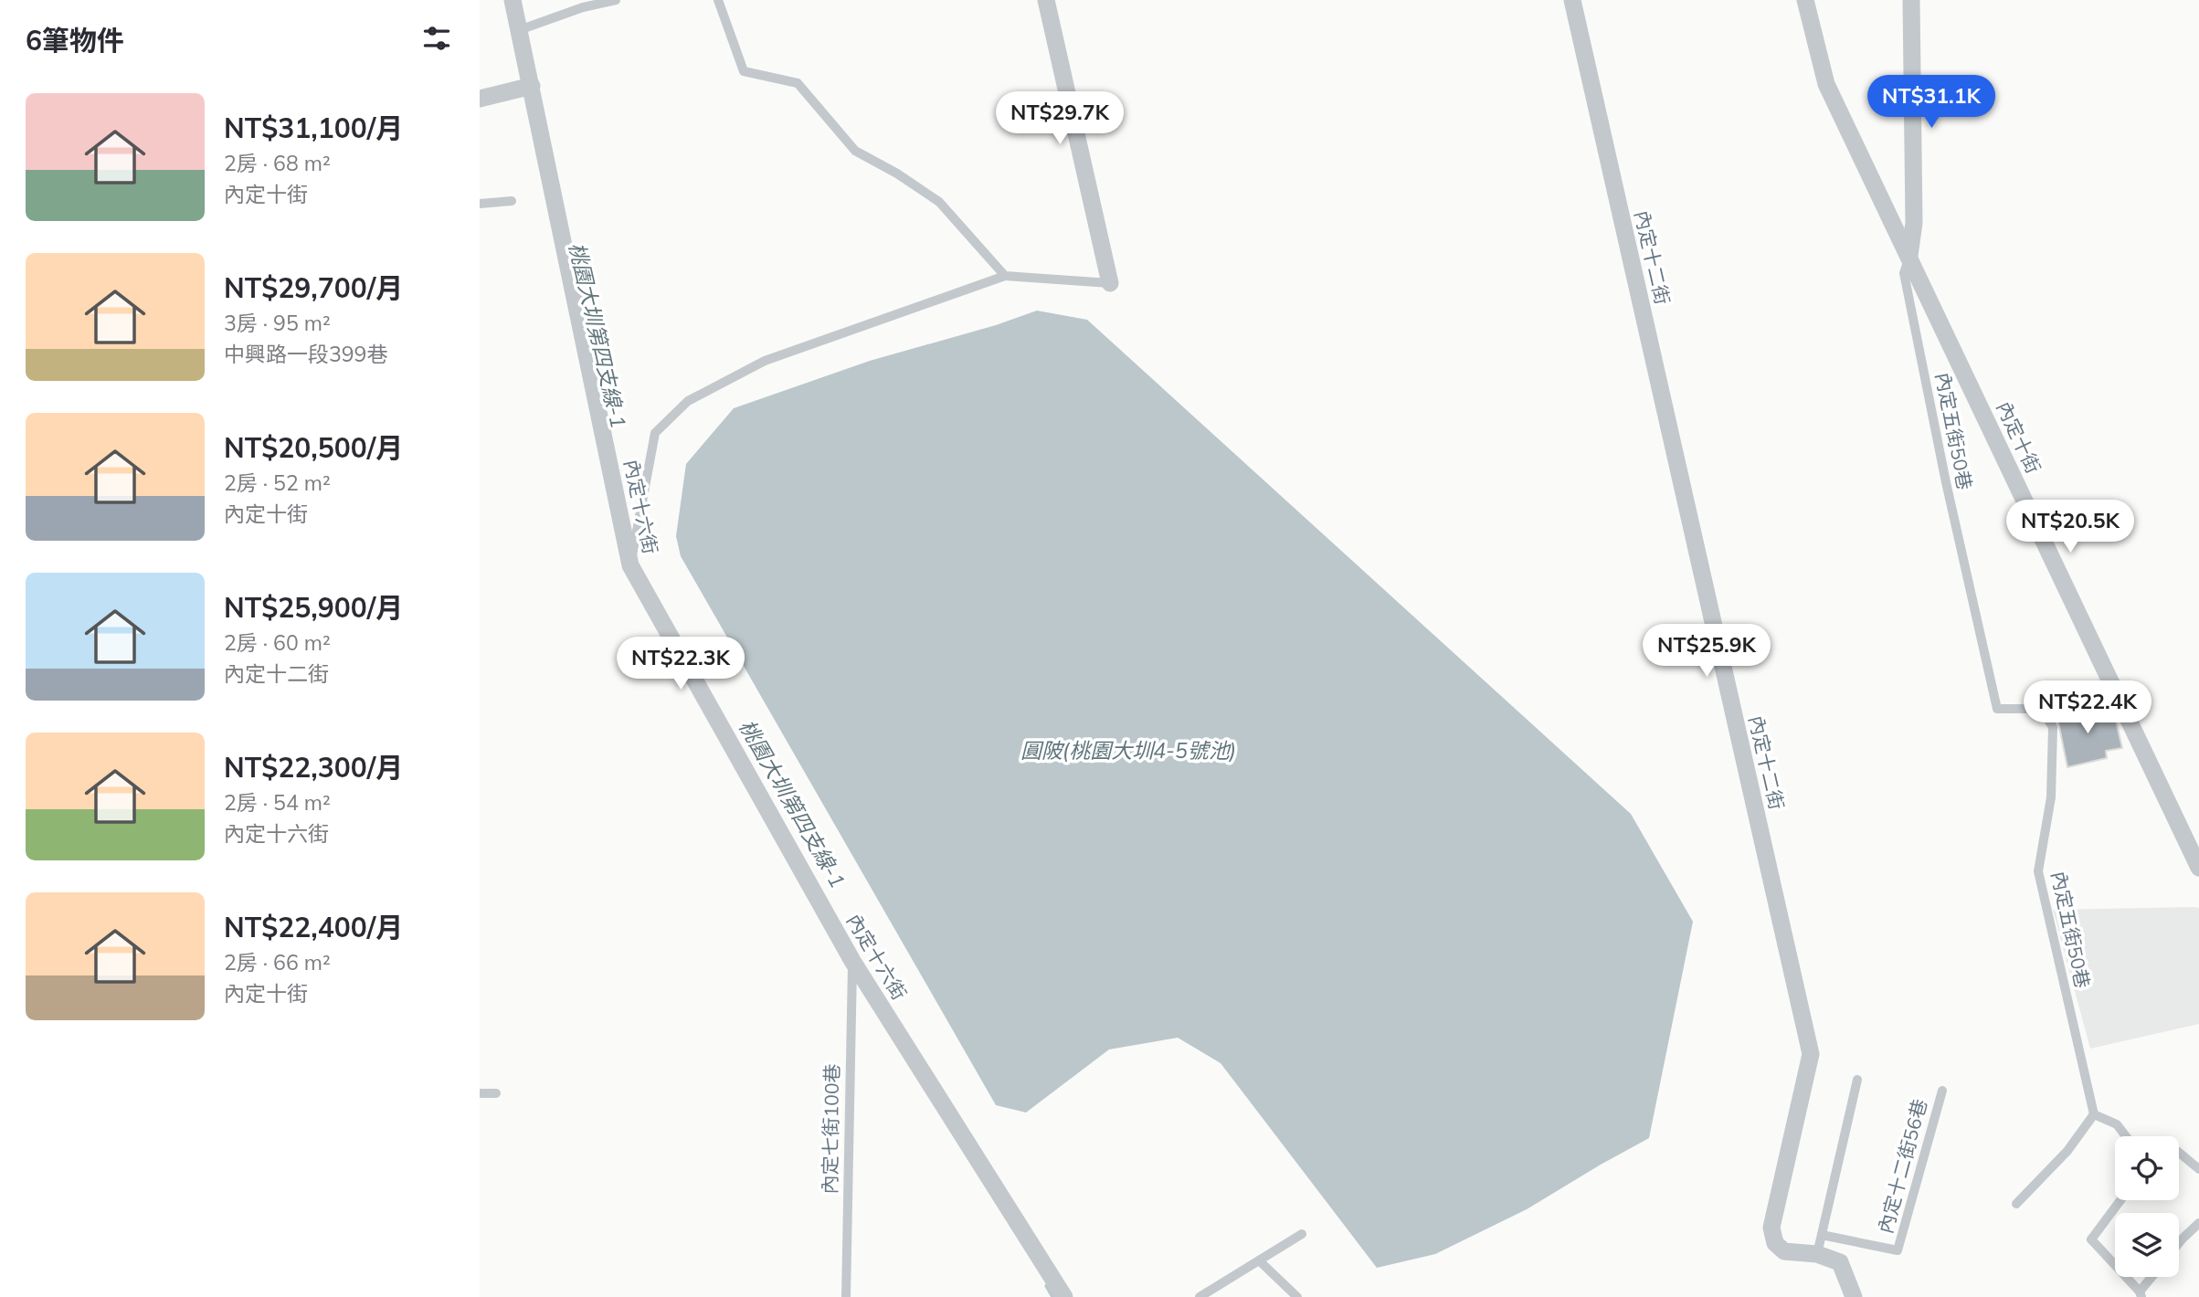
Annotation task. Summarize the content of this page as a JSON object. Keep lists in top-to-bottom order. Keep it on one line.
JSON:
{"streets":{"street":["內定十二街","內定十街","內定十六街"],"lane":["內定五街50巷","內定七街100巷","內定十二街56巷"]},"crossings":[["內定五街50巷","內定十街"],["內定十六街","內定七街100巷"]],"water":["桃園大圳第四支線-1","圓陂(桃園大圳4-5號池)"],"page":{"heading":"6筆物件","price":["NT$31.1K","NT$29.7K","NT$20.5K","NT$25.9K","NT$22.3K","NT$22.4K"],"list":[{"name":"NT$31,100/月","note":"2房 · 68 m² · 內定十街"},{"name":"NT$29,700/月","note":"3房 · 95 m² · 中興路一段399巷"},{"name":"NT$20,500/月","note":"2房 · 52 m² · 內定十街"},{"name":"NT$25,900/月","note":"2房 · 60 m² · 內定十二街"},{"name":"NT$22,300/月","note":"2房 · 54 m² · 內定十六街"},{"name":"NT$22,400/月","note":"2房 · 66 m² · 內定十街"}]}}
